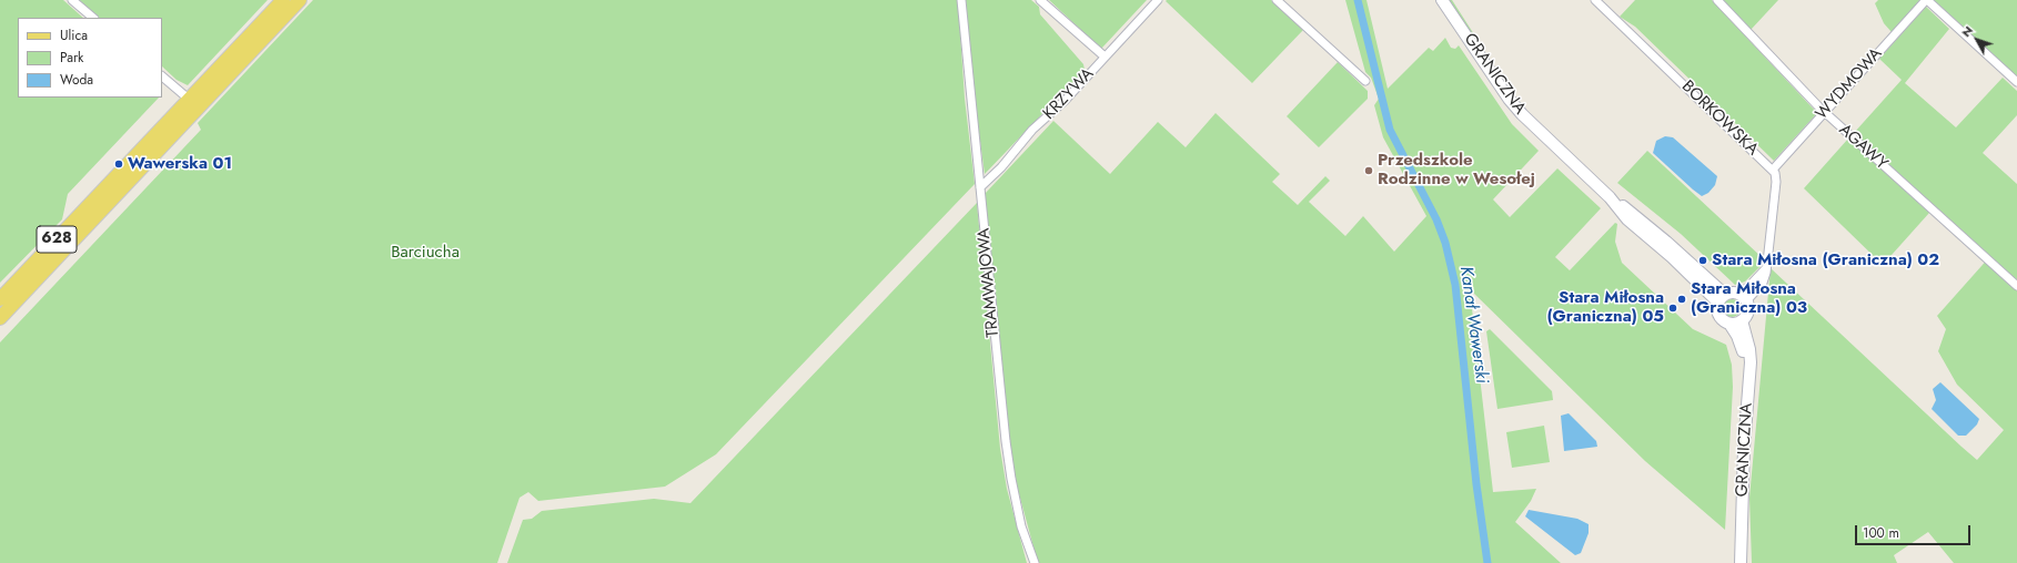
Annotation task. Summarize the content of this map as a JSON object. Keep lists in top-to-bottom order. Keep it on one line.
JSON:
{"streets":{"main road":["628"],"street":["GRANICZNA","WYDMOWA","KRZYWA","BORKOWSKA","AGAWY","TRAMWAJOWA"]},"crossings":[["GRANICZNA","BORKOWSKA"],["WYDMOWA","BORKOWSKA"],["WYDMOWA","AGAWY"],["KRZYWA","TRAMWAJOWA"]],"water":["Kanał Wawerski"],"parks":["Barciucha"],"places":["Wawerska 01","Przedszkole Rodzinne w Wesołej","Stara Miłosna (Graniczna) 02","Stara Miłosna (Graniczna) 03","Stara Miłosna (Graniczna) 05"],"legend":["Ulica","Park","Woda"],"scale_bar":"100 m","north":"top left"}
